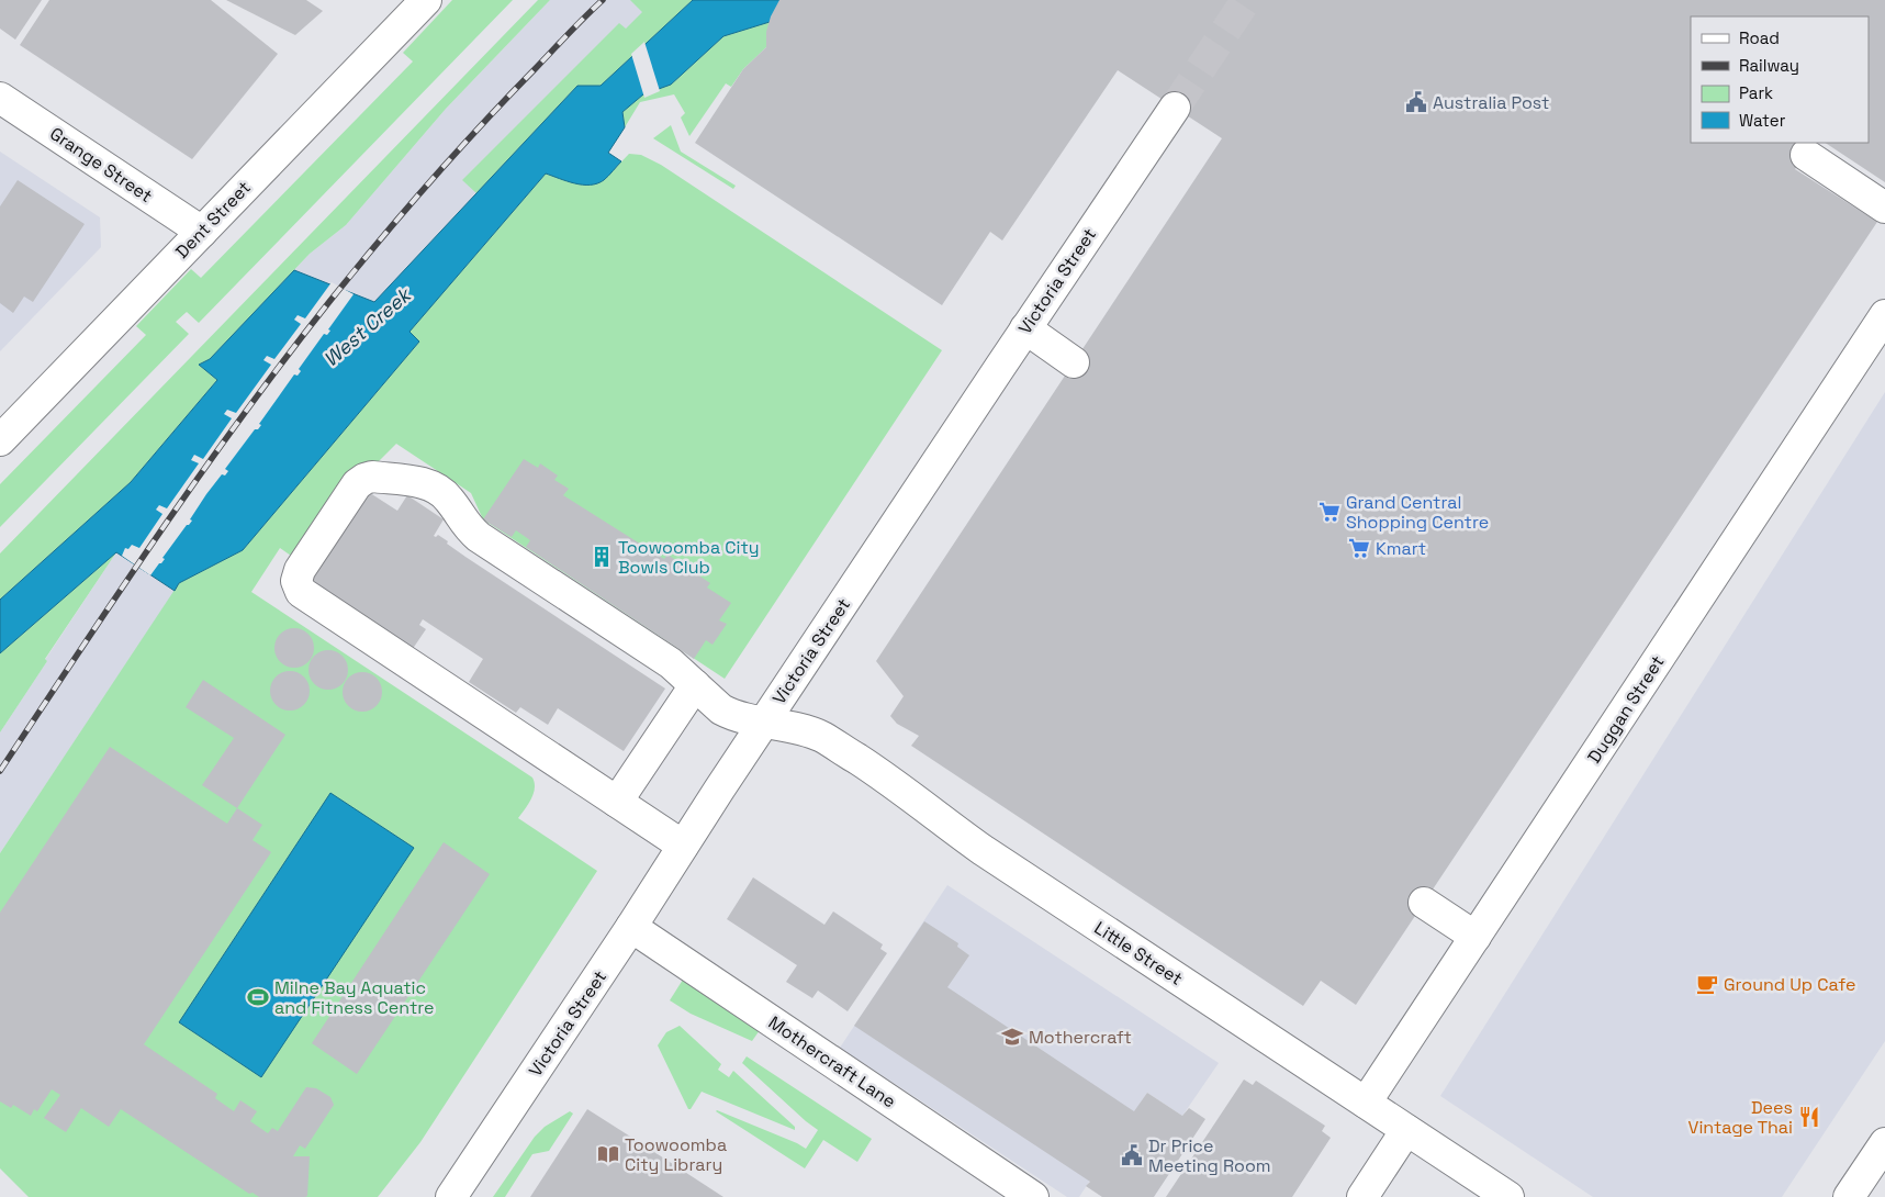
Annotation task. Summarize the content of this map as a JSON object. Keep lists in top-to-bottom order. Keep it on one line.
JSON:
{"streets":{"street":["Grange Street","Dent Street","Victoria Street","Duggan Street","Little Street","Mothercraft Lane"]},"crossings":[["Grange Street","Dent Street"],["Victoria Street","Little Street"],["Victoria Street","Mothercraft Lane"],["Duggan Street","Little Street"]],"water":["West Creek"],"places":{"public building":["Australia Post","Dr Price Meeting Room"],"supermarket":["Grand Central Shopping Centre","Kmart"],"building":["Toowoomba City Bowls Club"],"cafe":["Ground Up Cafe"],"sports":["Milne Bay Aquatic and Fitness Centre"],"school or university":["Mothercraft"],"restaurant":["Dees Vintage Thai"],"library":["Toowoomba City Library"]},"legend":["Road","Railway","Park","Water"]}
